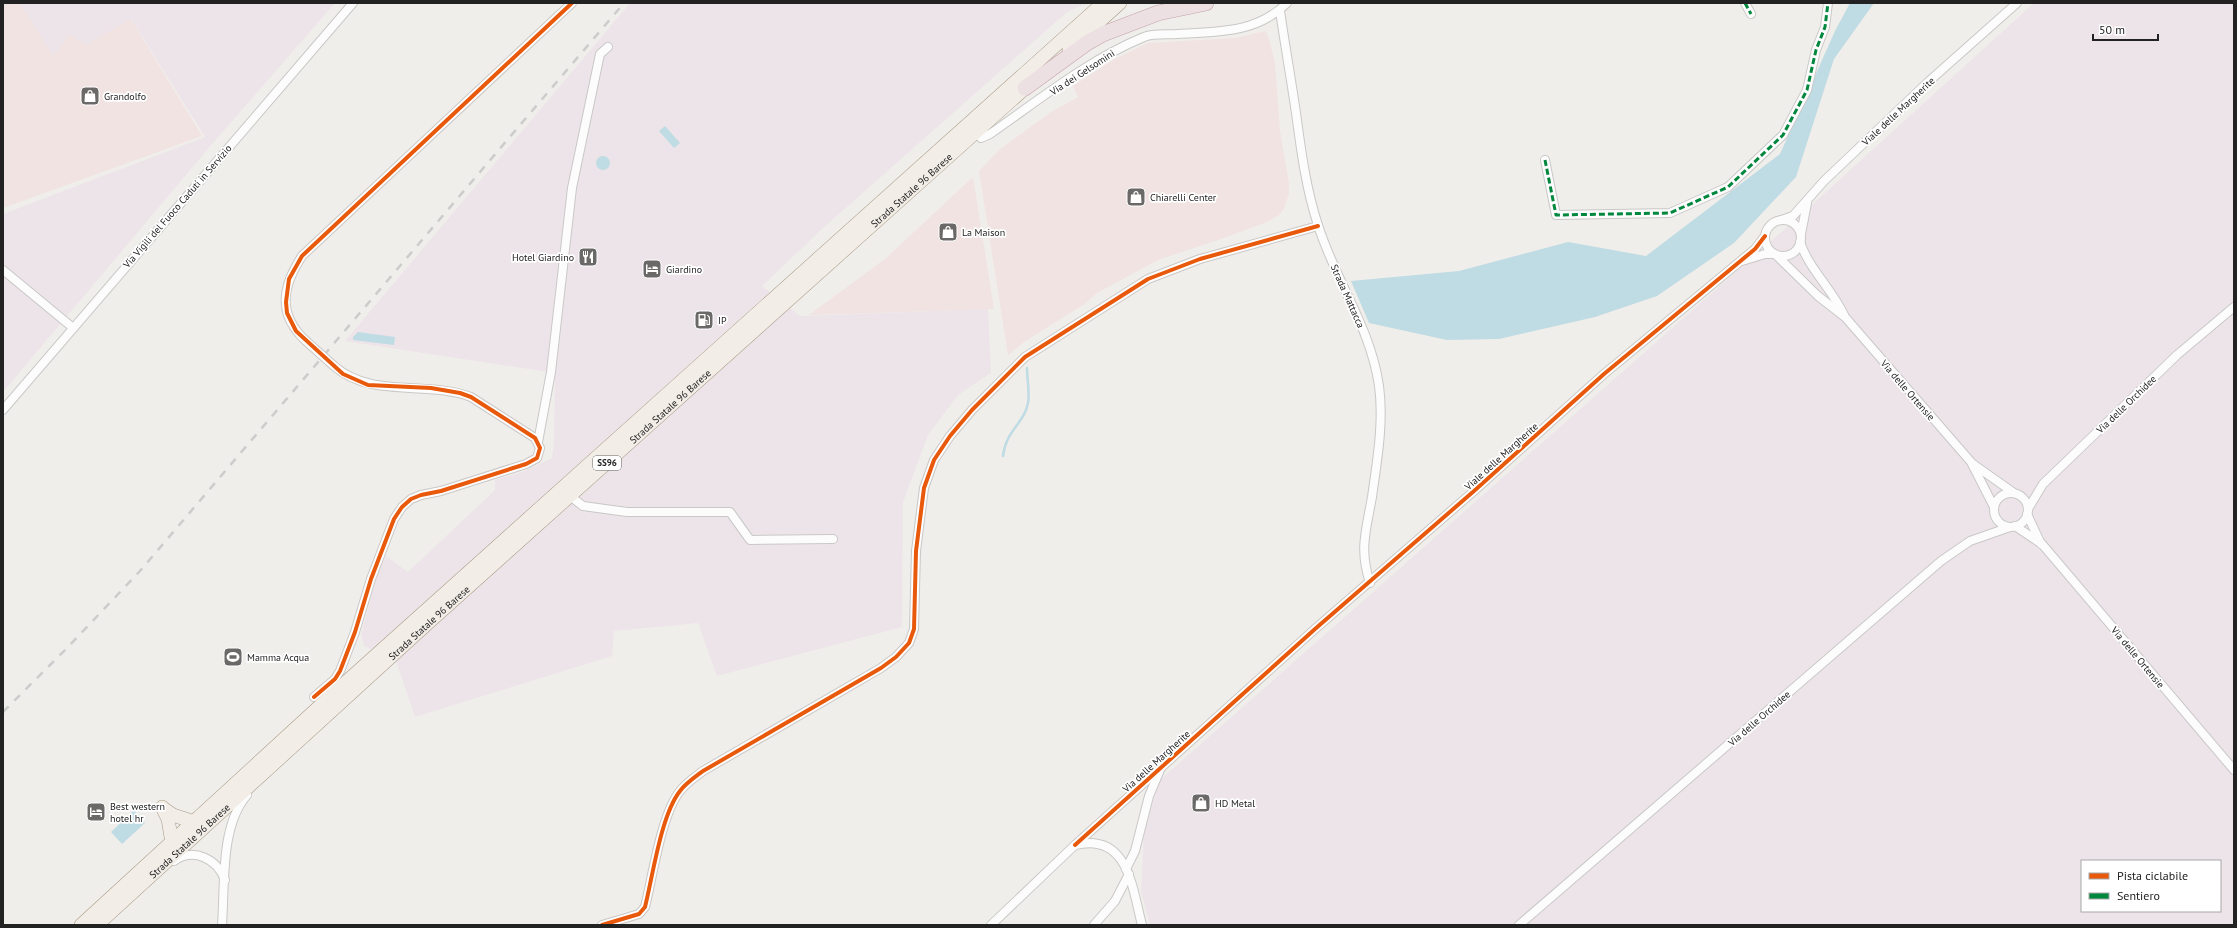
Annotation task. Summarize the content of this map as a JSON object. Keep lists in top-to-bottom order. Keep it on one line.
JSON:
{"streets":{"main road":["Strada Statale 96 Barese","SS96"],"street":["Via dei Gelsomini","Viale delle Margherite","Via Vigili del Fuoco Caduti in Servizio","Strada Mattacca","Via delle Ortensie","Via delle Orchidee","Via delle Margherite"]},"crossings":[["Via dei Gelsomini","Strada Statale 96 Barese"],["Via dei Gelsomini","Strada Mattacca"],["Viale delle Margherite","Strada Mattacca"],["Viale delle Margherite","Via delle Ortensie"],["Viale delle Margherite","Via delle Margherite"],["Via delle Ortensie","Via delle Orchidee"]],"places":{"shop":["Grandolfo","Chiarelli Center","La Maison","HD Metal"],"restaurant":["Hotel Giardino"],"hotel":["Giardino","Best western hotel hr"],"fuel station":["IP"],"sports":["Mamma Acqua"]},"legend":["Pista ciclabile","Sentiero"],"scale_bar":"50 m"}
